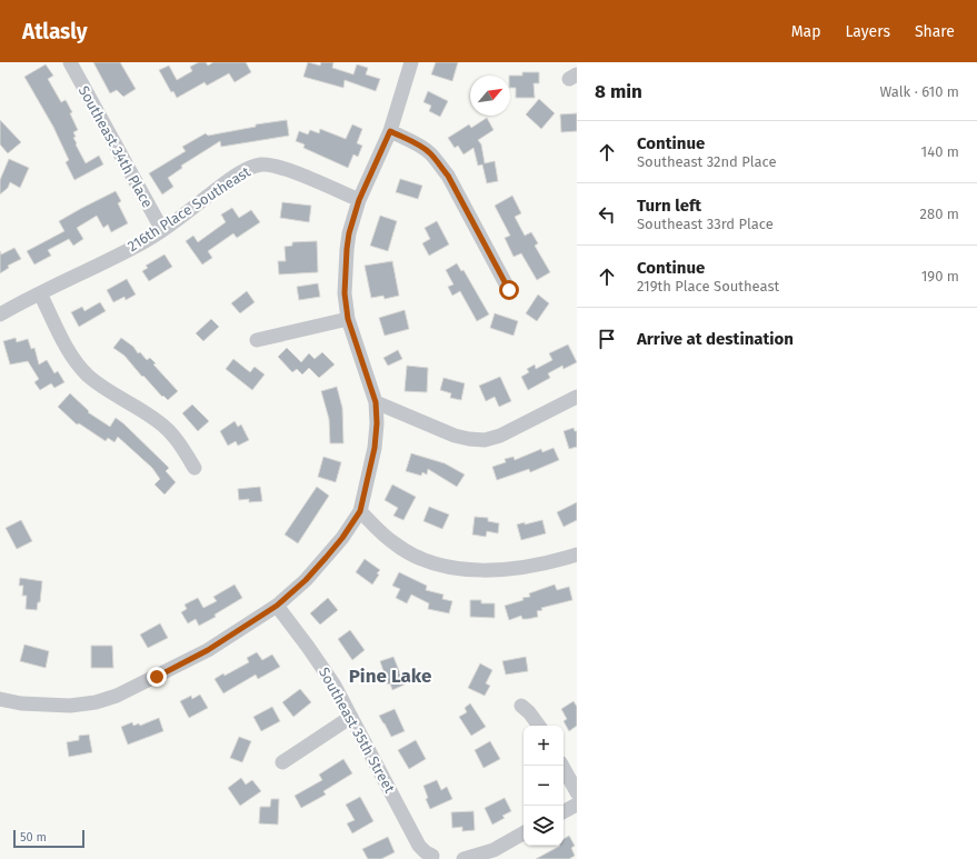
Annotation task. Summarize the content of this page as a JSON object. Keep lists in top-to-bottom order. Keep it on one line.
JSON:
{"streets":{"street":["Southeast 34th Place","216th Place Southeast","Southeast 35th Street"]},"crossings":[["Southeast 34th Place","216th Place Southeast"]],"districts":["Pine Lake"],"scale_bar":"50 m","north":"top right","page":{"header":"Atlasly","nav":["Map","Layers","Share"],"heading":["8 min","Walk · 610 m"],"list":[["Continue","Southeast 32nd Place","140 m"],["Turn left","Southeast 33rd Place","280 m"],["Continue","219th Place Southeast","190 m"],"Arrive at destination"],"map_buttons":["+","−"],"scale":"50 m"}}
